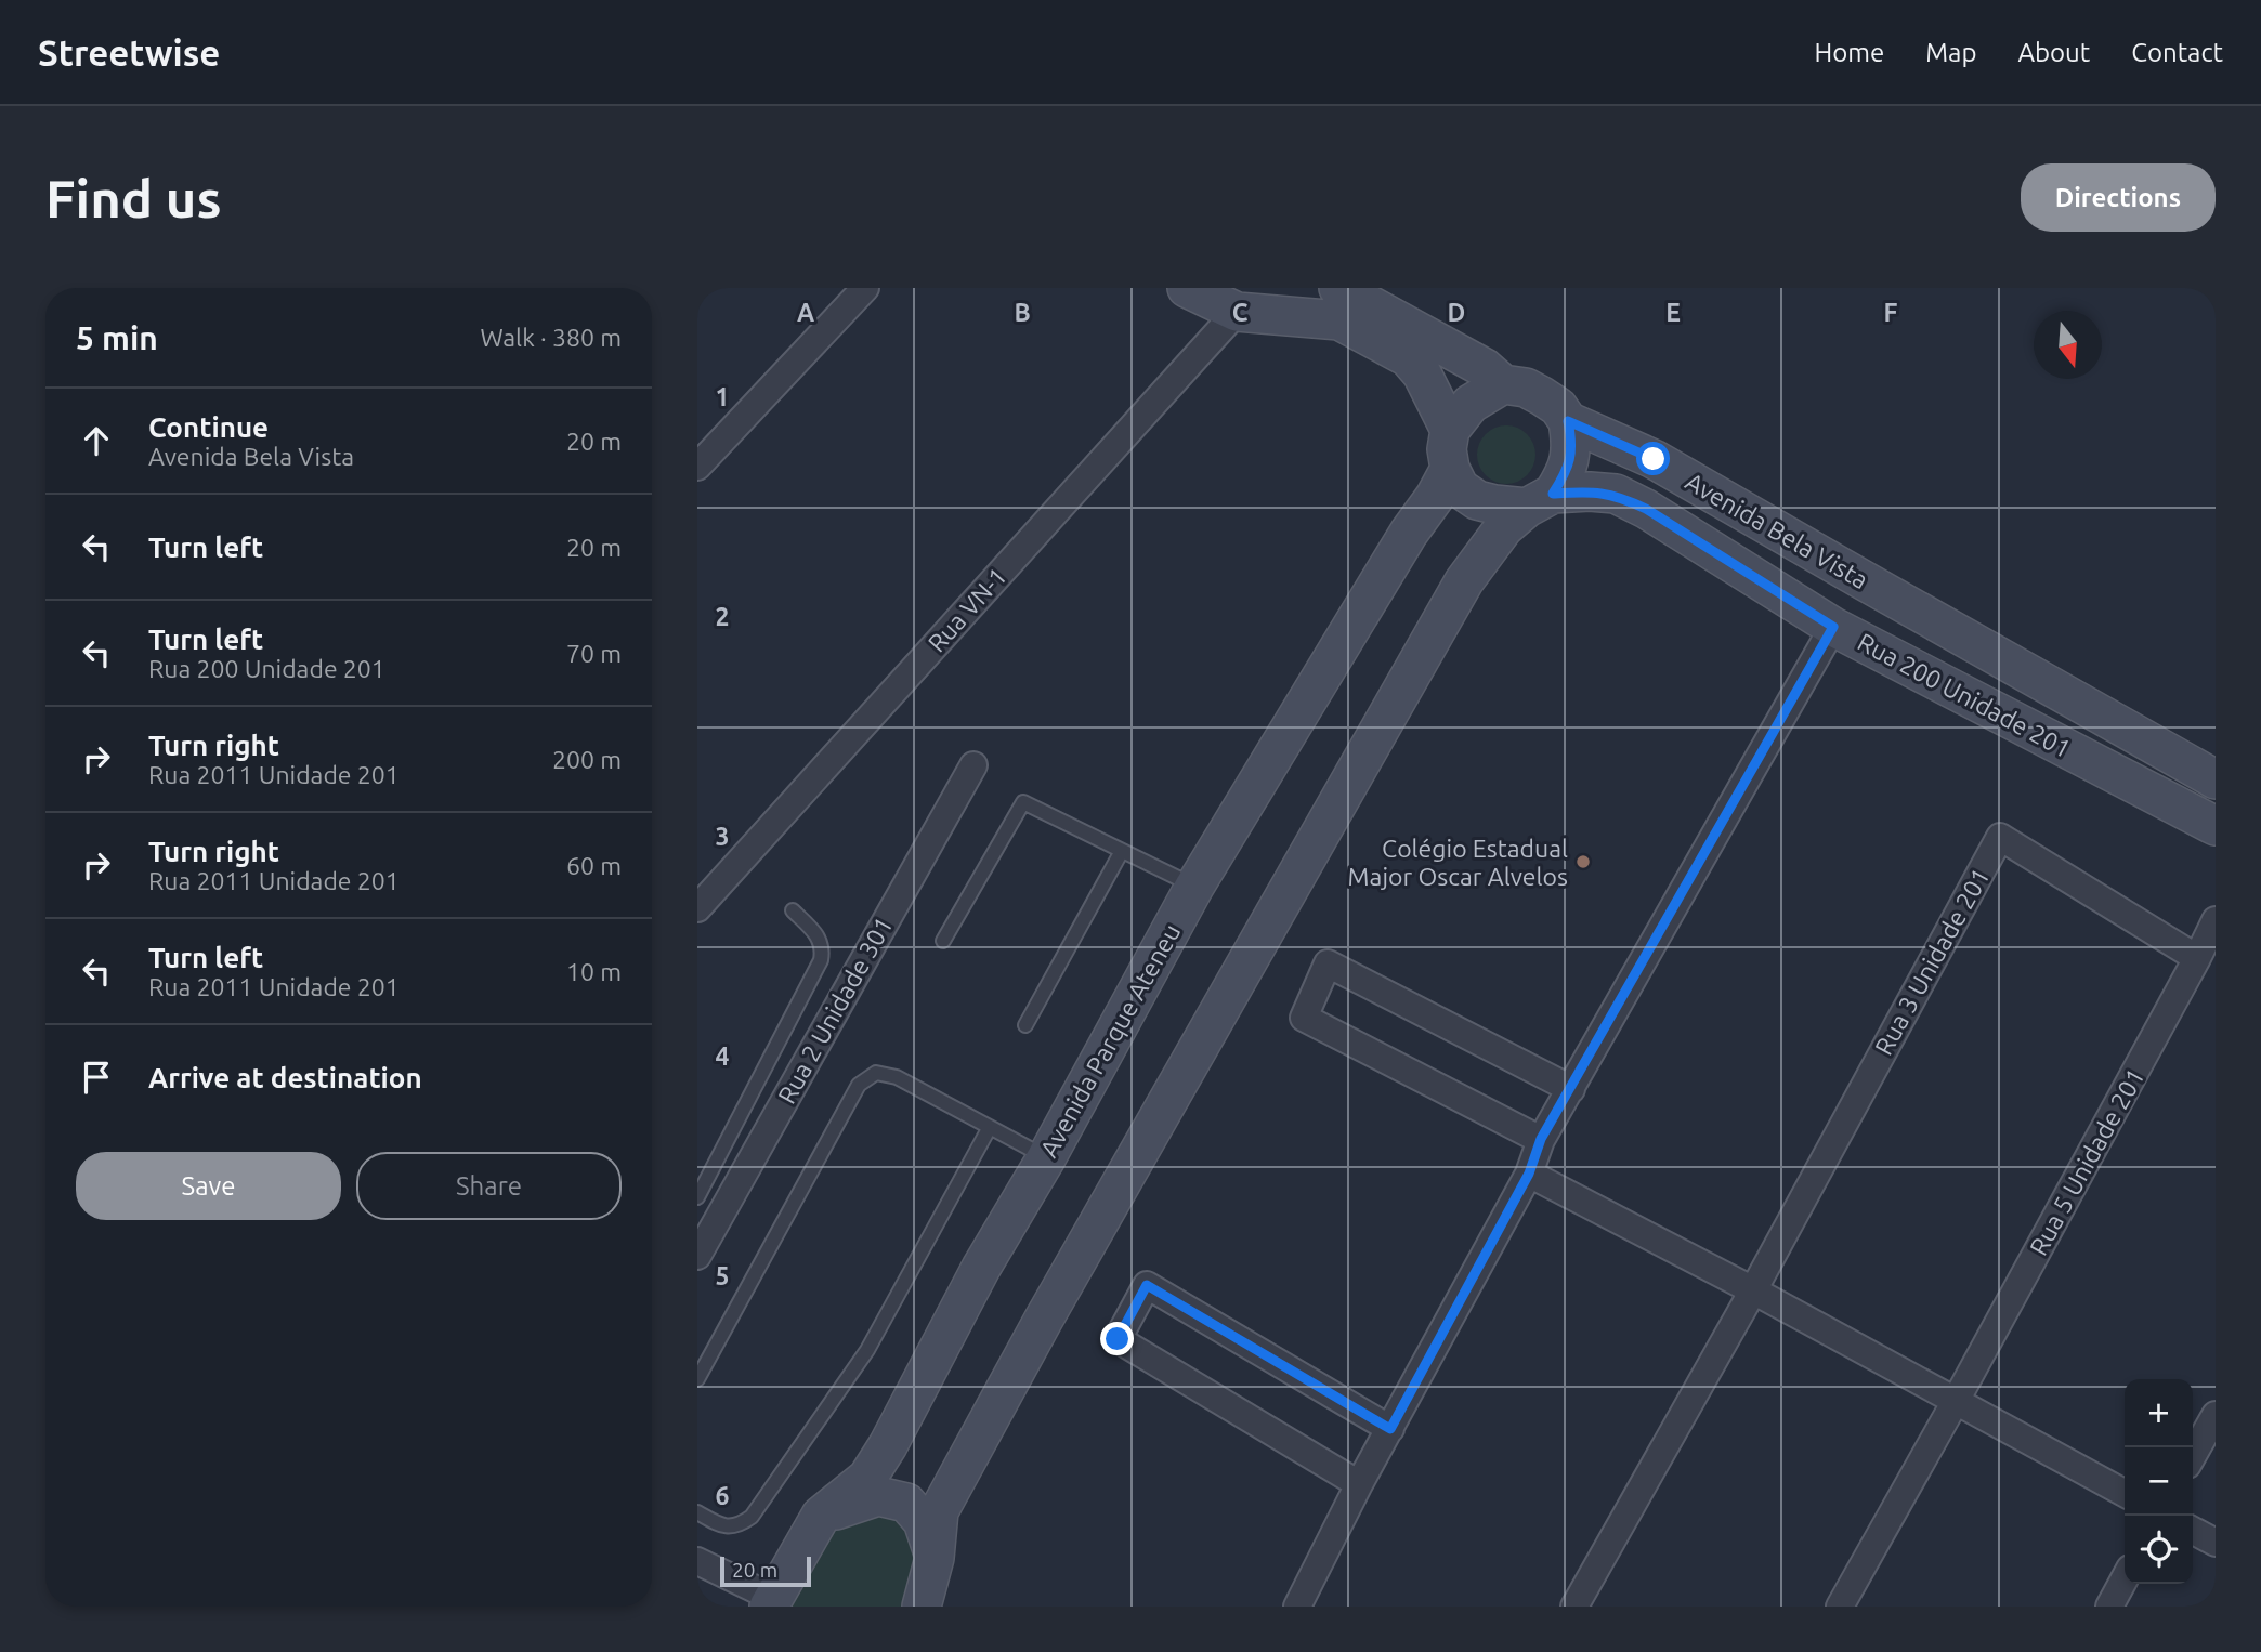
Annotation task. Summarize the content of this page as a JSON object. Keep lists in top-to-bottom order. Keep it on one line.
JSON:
{"streets":{"street":["Avenida Bela Vista","Rua VN-1","Rua 200 Unidade 201","Rua 3 Unidade 201","Rua 2 Unidade 301","Avenida Parque Ateneu","Rua 5 Unidade 201"]},"crossings":[["Avenida Bela Vista","Rua VN-1"],["Avenida Bela Vista","Rua 200 Unidade 201"],["Avenida Bela Vista","Avenida Parque Ateneu"],["Rua 200 Unidade 201","Avenida Parque Ateneu"],["Rua 3 Unidade 201","Rua 5 Unidade 201"]],"places":["Colégio Estadual Major Oscar Alvelos"],"scale_bar":"20 m","north":"bottom","page":{"header":"Streetwise","nav":["Home","Map","About","Contact"],"buttons":["Directions",["Save","Share"]],"title":"Find us","heading":["5 min","Walk · 380 m"],"list":[["Continue","Avenida Bela Vista","20 m"],["Turn left","20 m"],["Turn left","Rua 200 Unidade 201","70 m"],["Turn right","Rua 2011 Unidade 201","200 m"],["Turn right","Rua 2011 Unidade 201","60 m"],["Turn left","Rua 2011 Unidade 201","10 m"],"Arrive at destination"],"map_buttons":["+","−"],"scale":"20 m"},"grid":{"columns":["A","B","C","D","E","F"],"rows":["1","2","3","4","5","6"]}}
